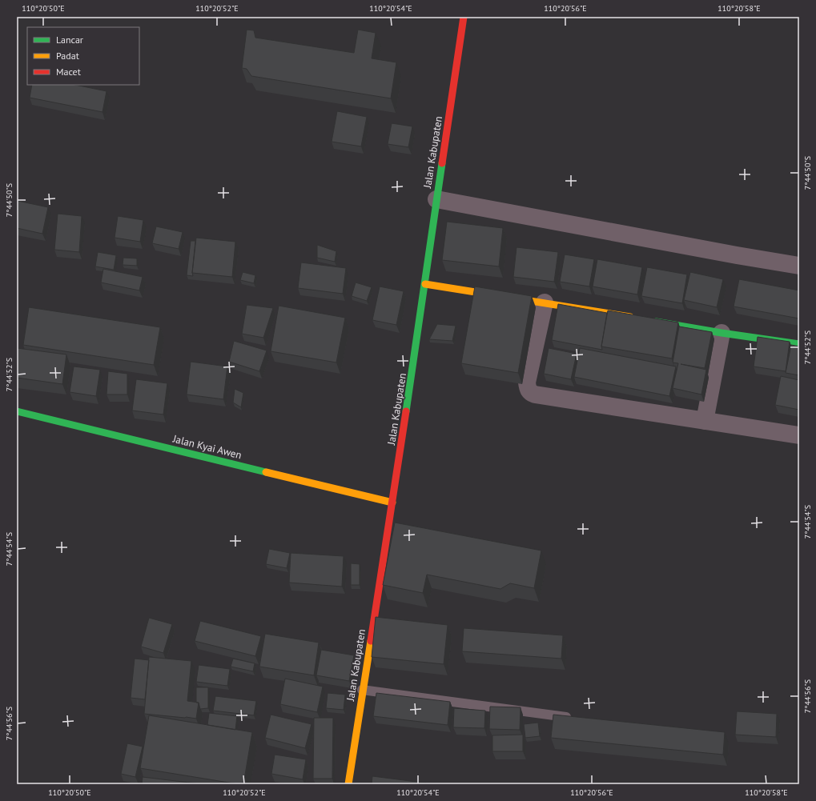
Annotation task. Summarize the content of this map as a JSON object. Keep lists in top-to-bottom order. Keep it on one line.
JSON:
{"streets":{"main road":["Jalan Kabupaten","Jalan Kyai Awen"]},"crossings":[["Jalan Kabupaten","Jalan Kyai Awen"]],"legend":["Lancar","Padat","Macet"],"coordinates":["110°20'50\"E","110°20'52\"E","110°20'54\"E","110°20'56\"E","110°20'58\"E","7°44'50\"S","7°44'52\"S","7°44'54\"S","7°44'56\"S"]}
